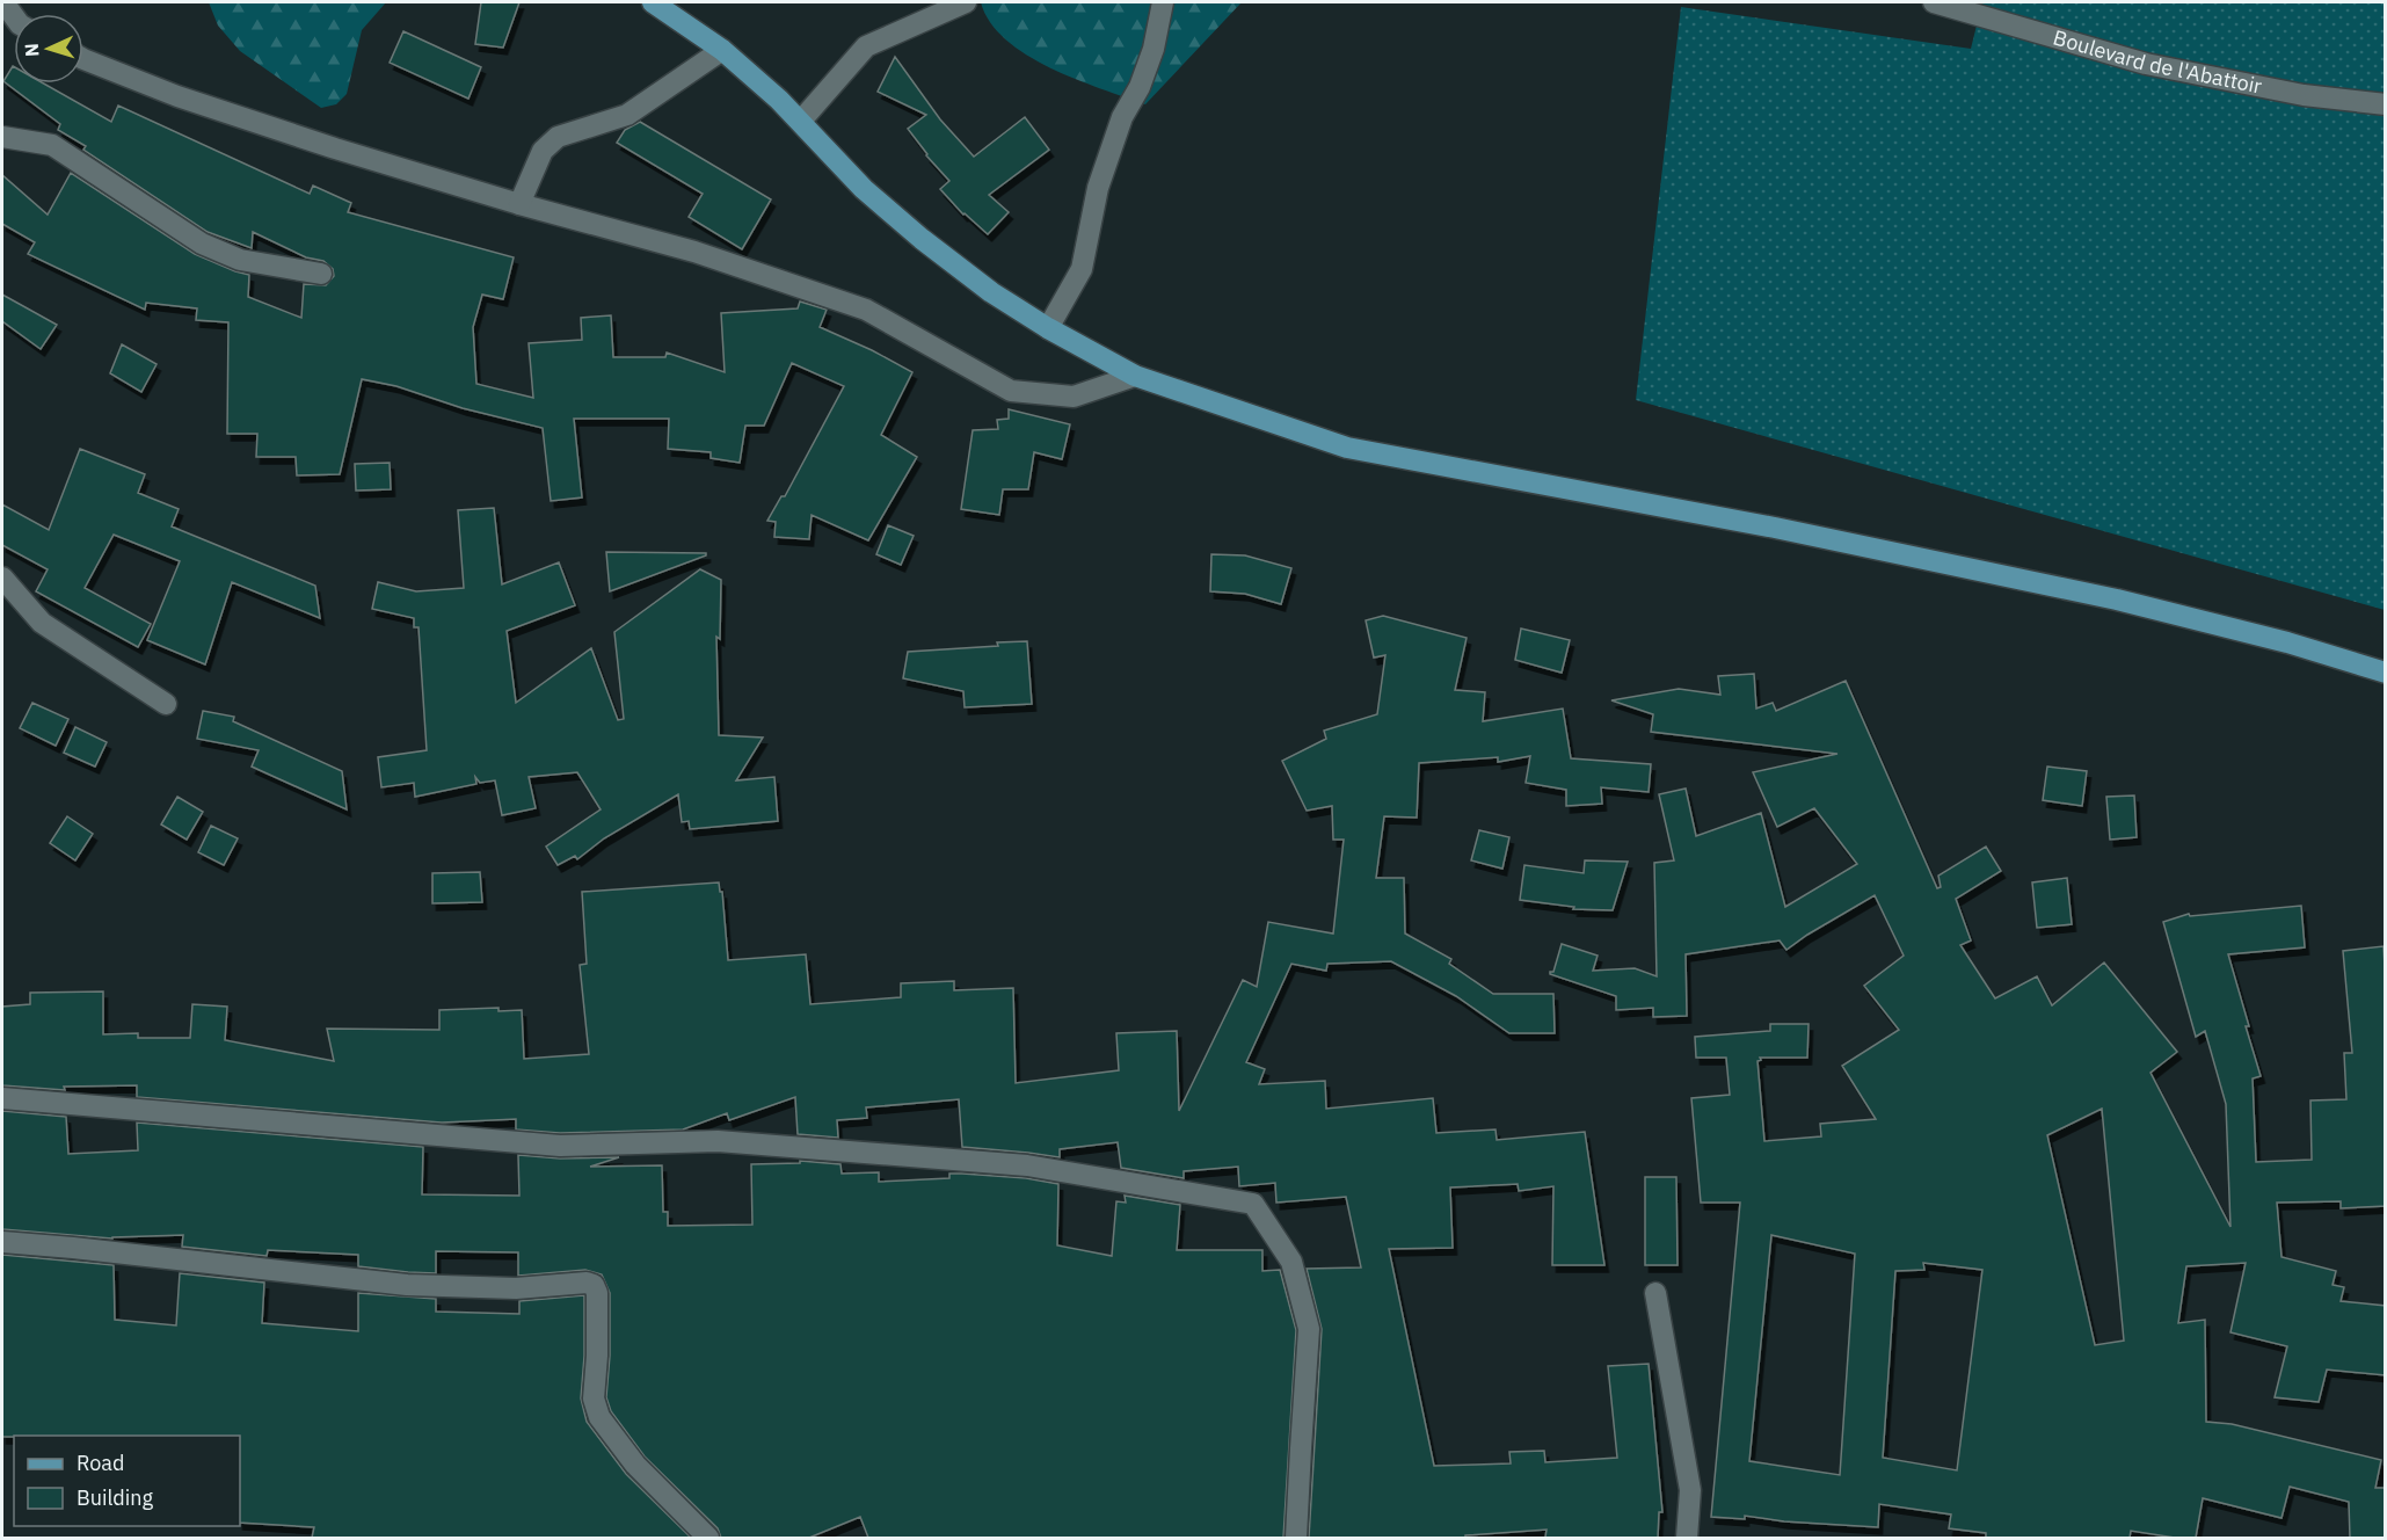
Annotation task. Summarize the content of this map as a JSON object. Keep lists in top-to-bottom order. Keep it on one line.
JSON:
{"streets":{"street":["Boulevard de l'Abattoir"]},"legend":["Road","Building"],"north":"left"}
